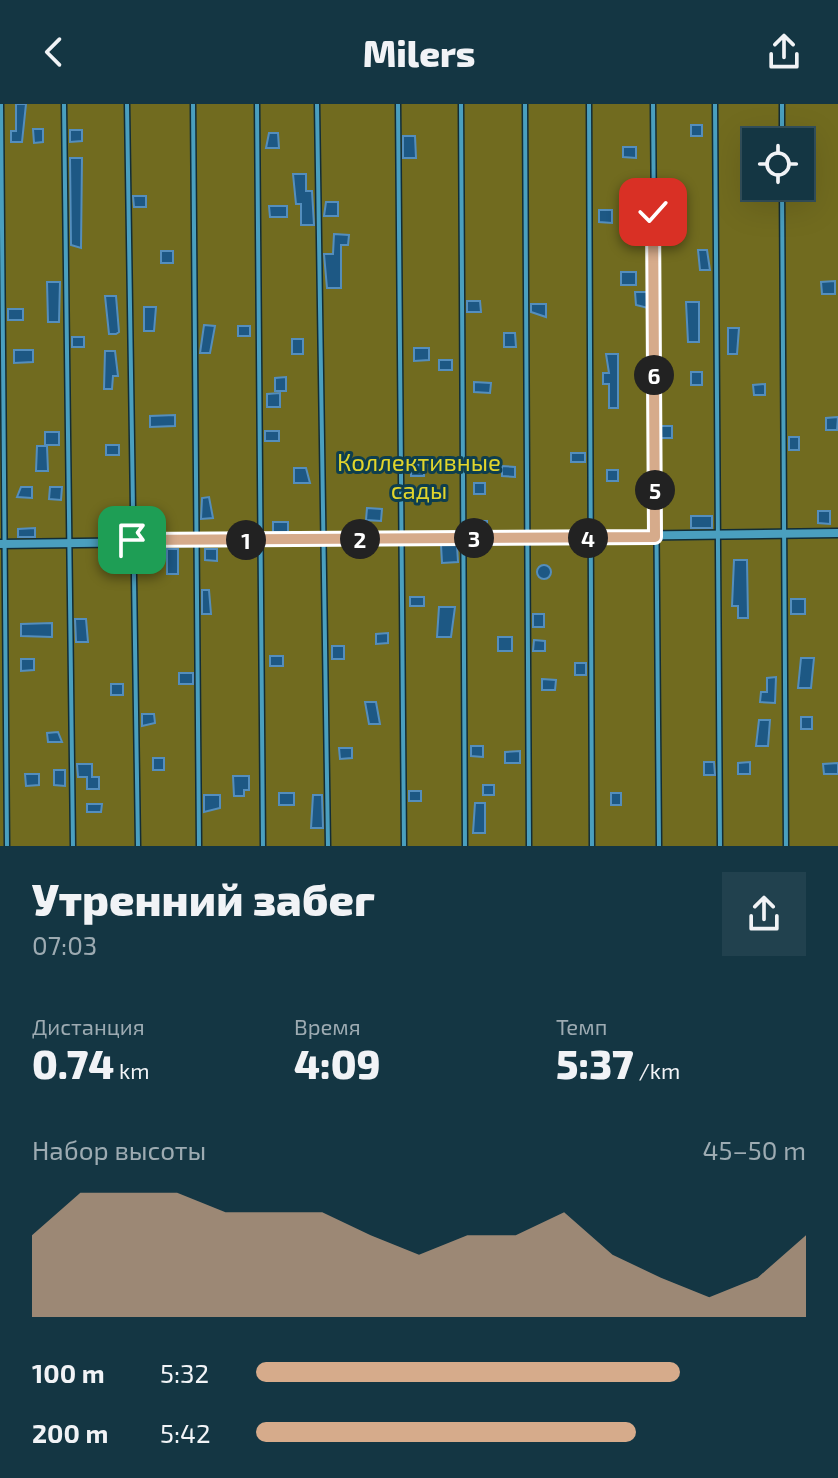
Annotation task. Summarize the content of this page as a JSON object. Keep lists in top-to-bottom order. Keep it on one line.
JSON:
{"parks":["Коллективные сады"],"page":{"header":"Milers","pins":["6","5","3","4","2","1"],"heading":["Утренний забег","07:03"],"stats":[["Дистанция","0.74 km"],["Время","4:09"],["Темп","5:37 /km"]],"chart":["Набор высоты","45–50 m"],"list":[{"name":"100 m","note":"5:32"},{"name":"200 m","note":"5:42"}]}}
